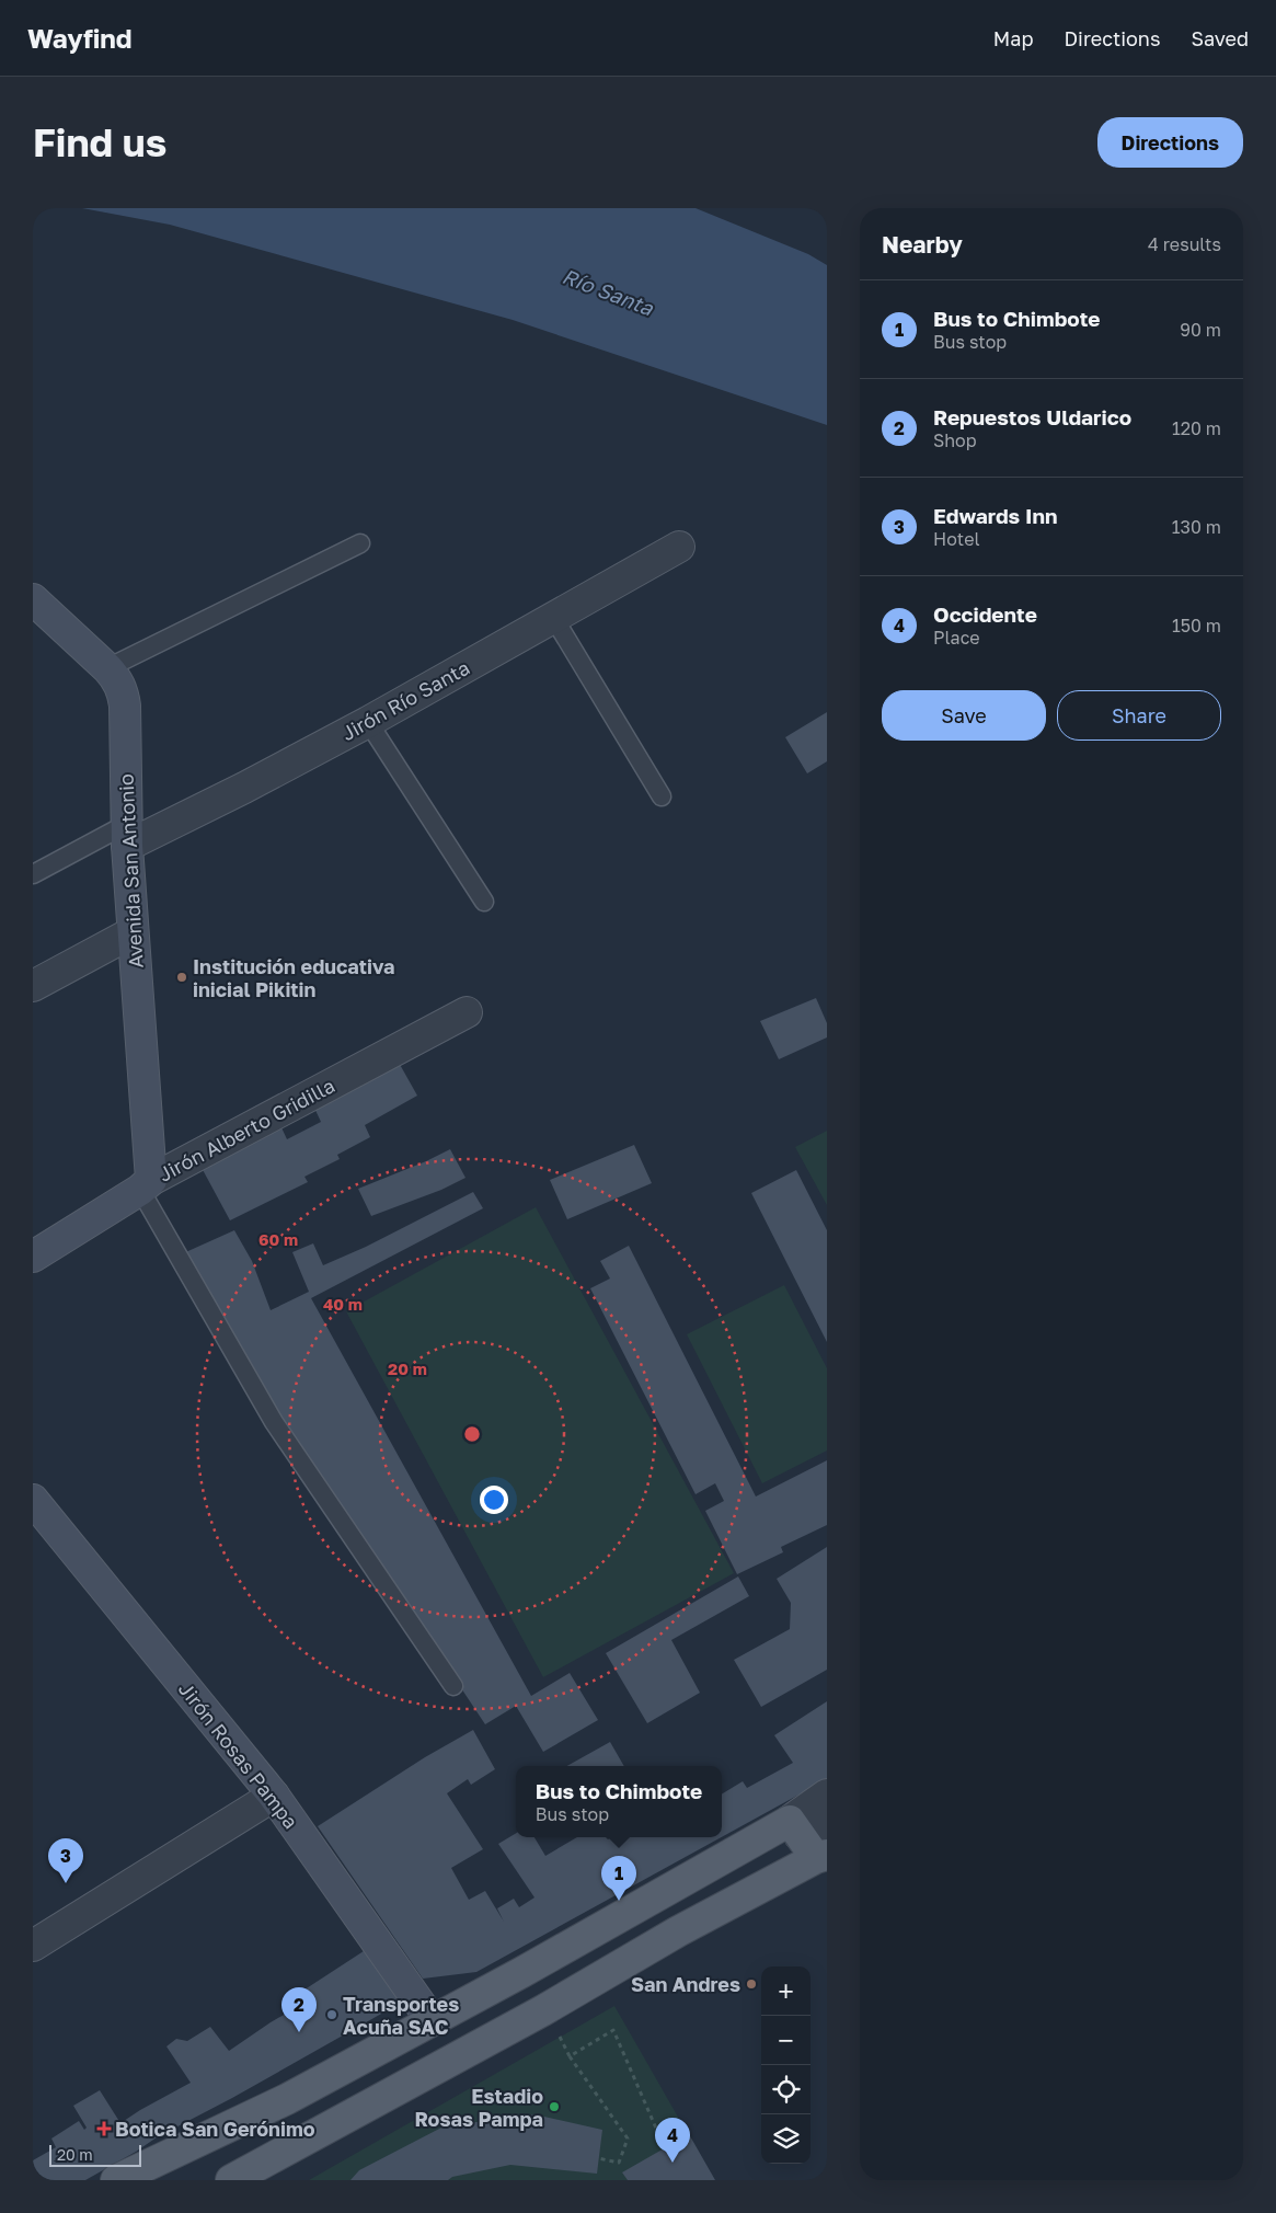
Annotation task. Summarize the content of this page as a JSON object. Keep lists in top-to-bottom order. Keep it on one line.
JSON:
{"streets":{"street":["Jirón Río Santa","Avenida San Antonio","Jirón Alberto Gridilla","Jirón Rosas Pampa"]},"crossings":[["Jirón Río Santa","Avenida San Antonio"],["Avenida San Antonio","Jirón Alberto Gridilla"]],"water":["Río Santa"],"places":{"other":["Institución educativa inicial Pikitin","San Andres","Transportes Acuña SAC","Estadio Rosas Pampa"],"health":["Botica San Gerónimo"]},"scale_bar":"20 m","page":{"header":"Wayfind","nav":["Map","Directions","Saved"],"buttons":["Directions",["Save","Share"]],"title":"Find us","heading":["Nearby","4 results"],"list":[{"mark":"1","name":"Bus to Chimbote","note":"Bus stop","value":"90 m"},{"mark":"2","name":"Repuestos Uldarico","note":"Shop","value":"120 m"},{"mark":"3","name":"Edwards Inn","note":"Hotel","value":"130 m"},{"mark":"4","name":"Occidente","note":"Place","value":"150 m"}],"popup":["Bus to Chimbote","Bus stop"],"pins":["3","1","2","4"],"map_buttons":["+","−"],"scale":"20 m"},"rings":["60 m","40 m","20 m"]}
